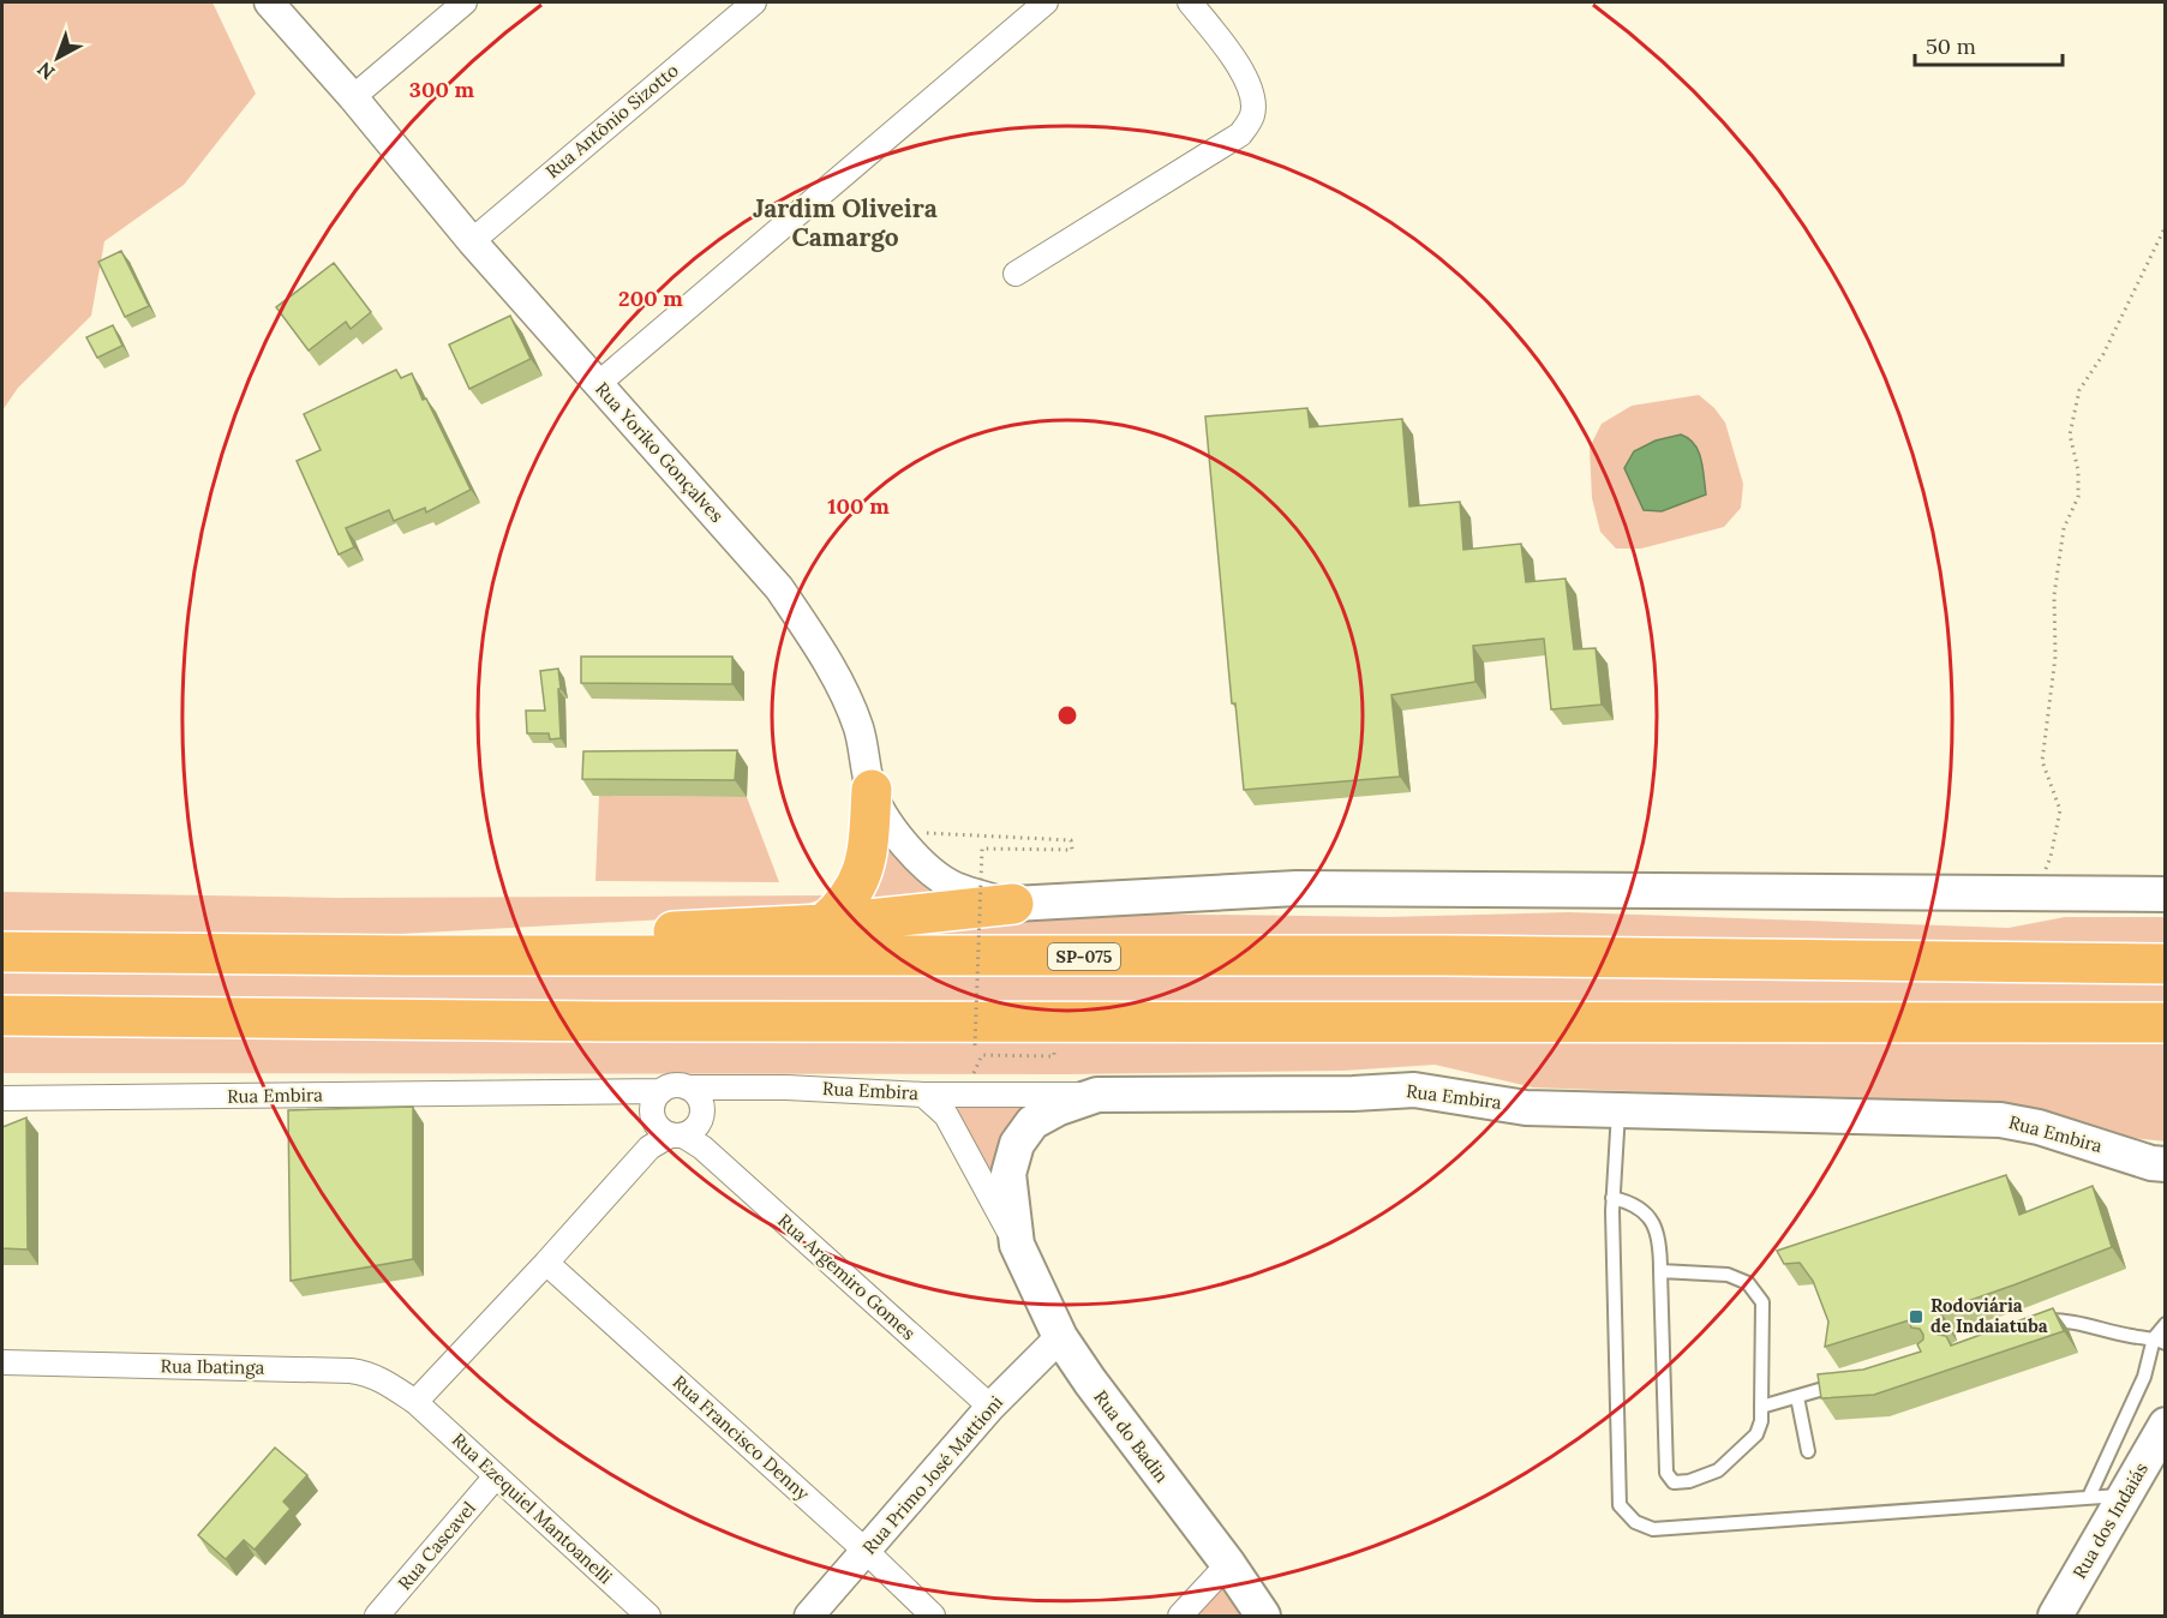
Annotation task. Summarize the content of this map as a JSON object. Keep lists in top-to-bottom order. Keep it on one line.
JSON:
{"streets":{"highway":["SP-075"],"main road":["Rua Embira","Rua do Badin","Rua dos Indaiás"],"street":["Rua Antônio Sizotto","Rua Yoriko Gonçalves","Rua Argemiro Gomes","Rua Ibatinga","Rua Francisco Denny","Rua Primo José Mattioni","Rua Ezequiel Mantoanelli","Rua Cascavel"]},"crossings":[["Rua Antônio Sizotto","Rua Yoriko Gonçalves"],["Rua Embira","Rua Argemiro Gomes"],["Rua Embira","Rua do Badin"],["Rua Argemiro Gomes","Rua Primo José Mattioni"],["Rua Ibatinga","Rua Ezequiel Mantoanelli"],["Rua do Badin","Rua Primo José Mattioni"],["Rua Francisco Denny","Rua Primo José Mattioni"],["Rua Ezequiel Mantoanelli","Rua Cascavel"]],"districts":["Jardim Oliveira Camargo"],"places":{"transit":["Rodoviária de Indaiatuba"]},"scale_bar":"50 m","north":"bottom left","rings":["300 m","200 m","100 m"]}
